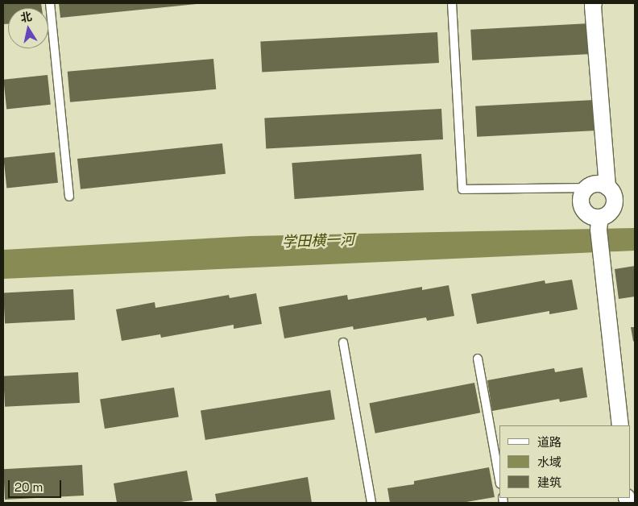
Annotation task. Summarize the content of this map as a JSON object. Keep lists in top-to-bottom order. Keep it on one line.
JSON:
{"water":["学田横一河"],"legend":["道路","水域","建筑"],"scale_bar":"20 m","north":"top"}
